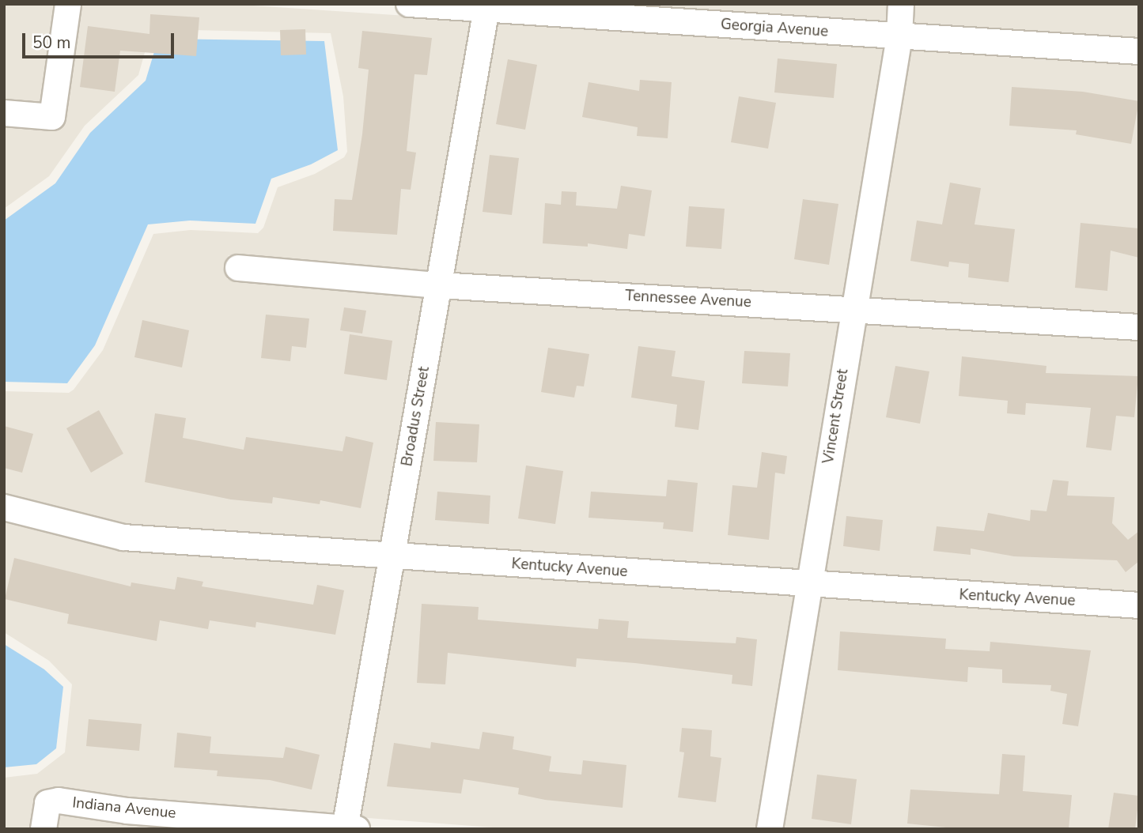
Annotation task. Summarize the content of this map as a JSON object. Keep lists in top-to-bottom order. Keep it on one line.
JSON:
{"streets":{"street":["Georgia Avenue","Tennessee Avenue","Broadus Street","Vincent Street","Kentucky Avenue","Indiana Avenue"]},"crossings":[["Georgia Avenue","Broadus Street"],["Georgia Avenue","Vincent Street"],["Tennessee Avenue","Broadus Street"],["Tennessee Avenue","Vincent Street"],["Broadus Street","Kentucky Avenue"],["Broadus Street","Indiana Avenue"],["Vincent Street","Kentucky Avenue"]],"scale_bar":"50 m"}
